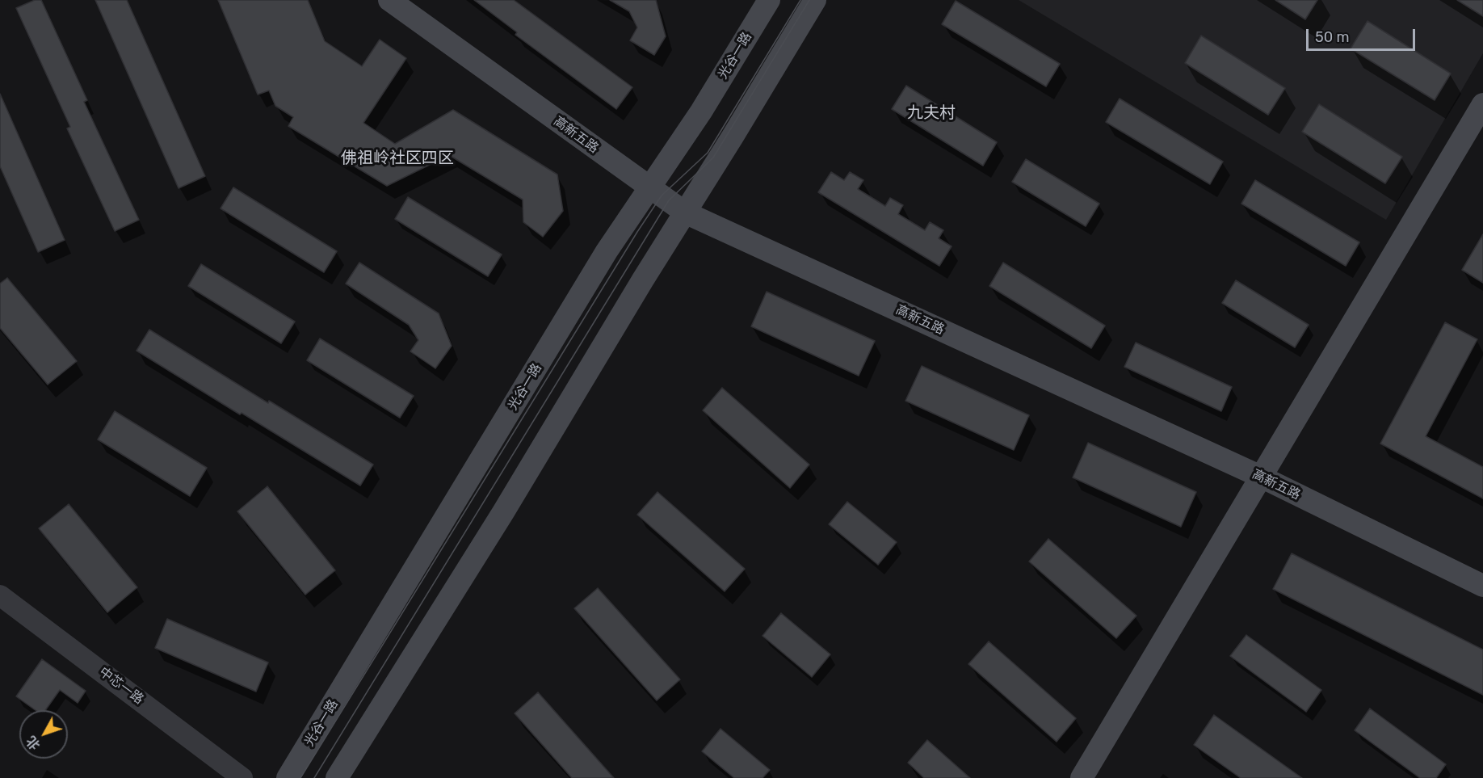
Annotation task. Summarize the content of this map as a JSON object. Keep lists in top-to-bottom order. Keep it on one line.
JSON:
{"streets":{"main road":["光谷一路","高新五路"],"street":["中芯一路"]},"crossings":[["光谷一路","高新五路"]],"districts":["九夫村","佛祖岭社区四区"],"scale_bar":"50 m","north":"bottom left"}
